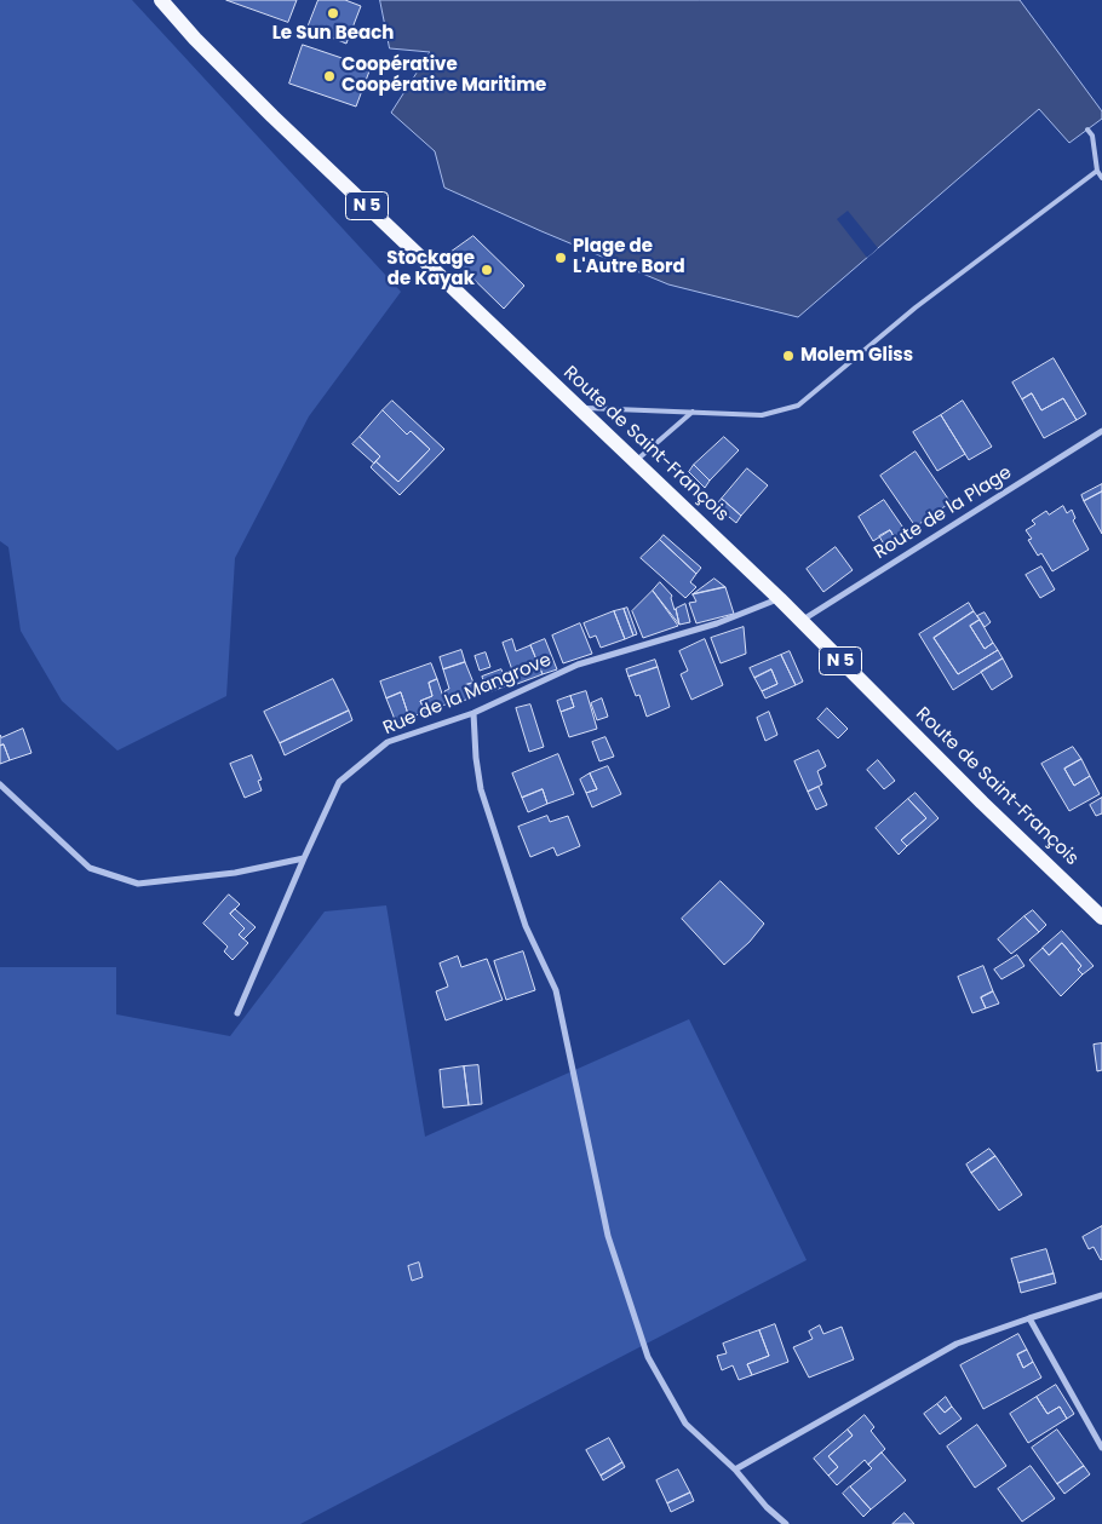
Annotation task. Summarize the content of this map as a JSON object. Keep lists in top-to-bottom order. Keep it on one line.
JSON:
{"streets":{"main road":["N 5","Route de Saint-François"],"street":["Route de la Plage","Rue de la Mangrove"]},"crossings":[["Route de Saint-François","Route de la Plage"],["Route de Saint-François","Rue de la Mangrove"]],"places":["Le Sun Beach","Coopérative Coopérative Maritime","Plage de L'Autre Bord","Stockage de Kayak","Molem Gliss"]}
